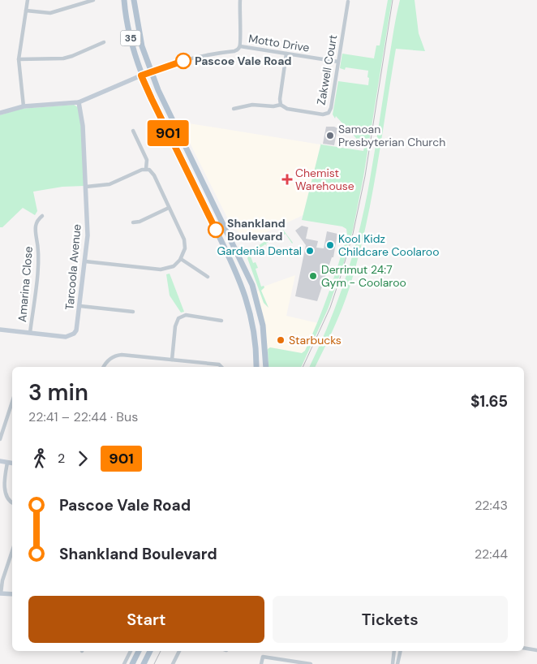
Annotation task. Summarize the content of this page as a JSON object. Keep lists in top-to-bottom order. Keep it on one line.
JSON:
{"streets":{"main road":["35"],"street":["Motto Drive","Zakwell Court","Tarcoola Avenue","Amarina Close"]},"crossings":[["Motto Drive","Zakwell Court"],["Tarcoola Avenue","Amarina Close"]],"places":{"other":["Pascoe Vale Road","Samoan Presbyterian Church","Shankland Boulevard","Kool Kidz Childcare Coolaroo","Gardenia Dental","Derrimut 24:7 Gym - Coolaroo","Starbucks"],"health":["Chemist Warehouse"]},"lines":["bus line 901"],"page":{"on_map":"901","heading":["3 min","22:41 – 22:44 · Bus","$1.65"],"legs":["2","901"],"list":[{"name":"Pascoe Vale Road","value":"22:43"},{"name":"Shankland Boulevard","value":"22:44"}],"buttons":["Start","Tickets"]}}
